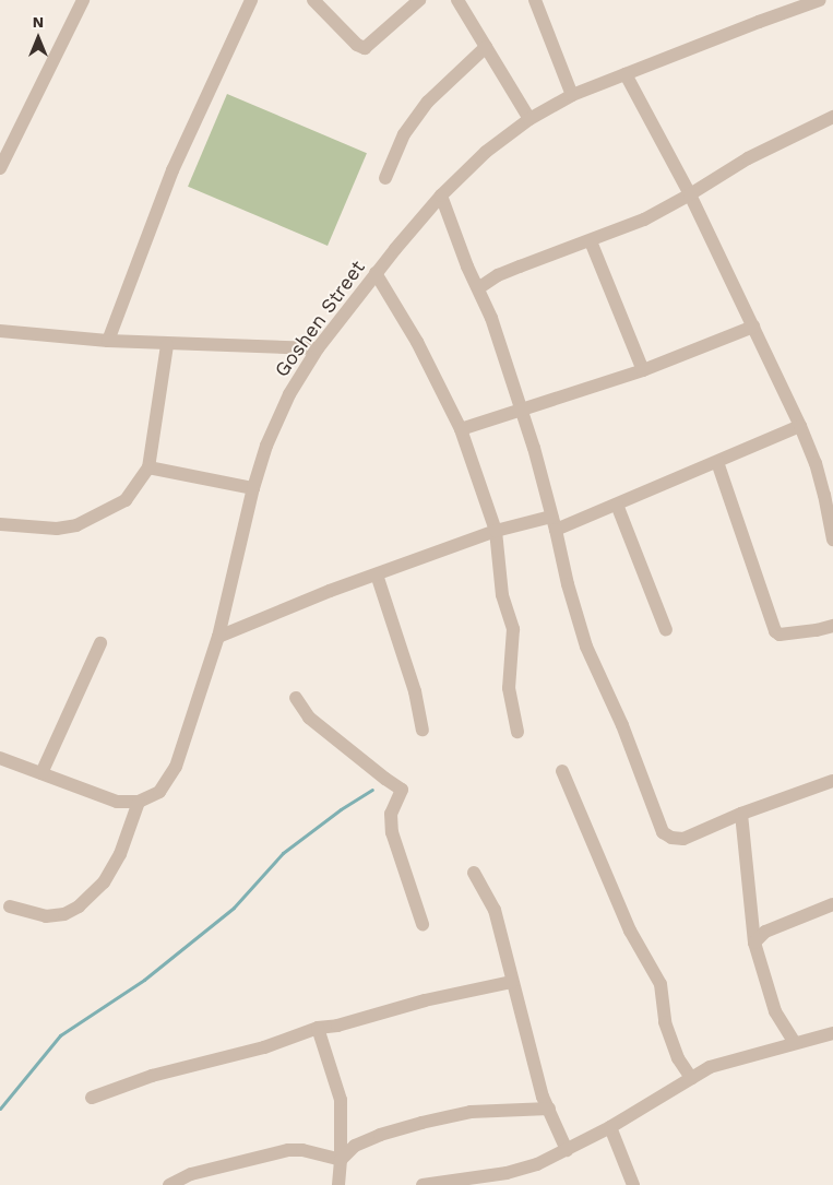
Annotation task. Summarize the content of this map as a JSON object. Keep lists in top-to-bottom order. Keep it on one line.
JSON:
{"streets":{"street":["Goshen Street"]},"north":"top"}
